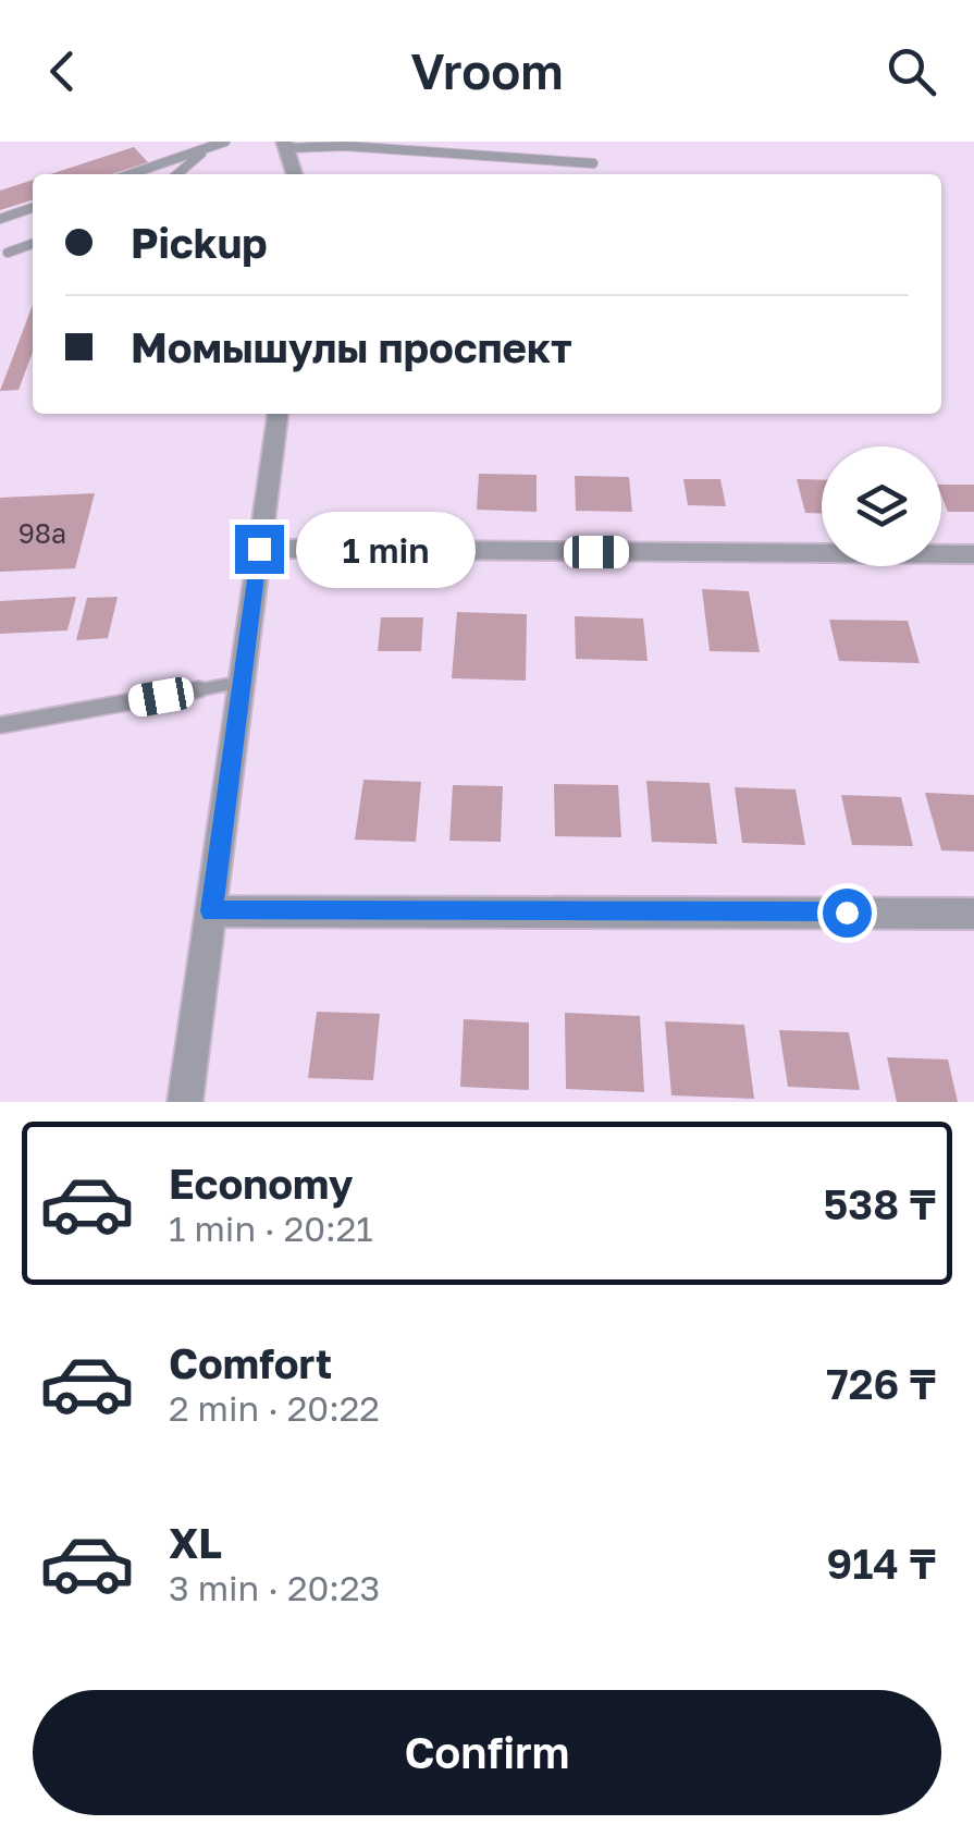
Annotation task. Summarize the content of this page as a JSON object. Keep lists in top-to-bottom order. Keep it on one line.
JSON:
{"house_numbers":["98а"],"page":{"header":"Vroom","banner":["Pickup","Момышулы проспект"],"bubble":"1 min","list":[{"name":"Economy","note":"1 min · 20:21","value":"538 ₸"},{"name":"Comfort","note":"2 min · 20:22","value":"726 ₸"},{"name":"XL","note":"3 min · 20:23","value":"914 ₸"}],"buttons":"Confirm"}}
